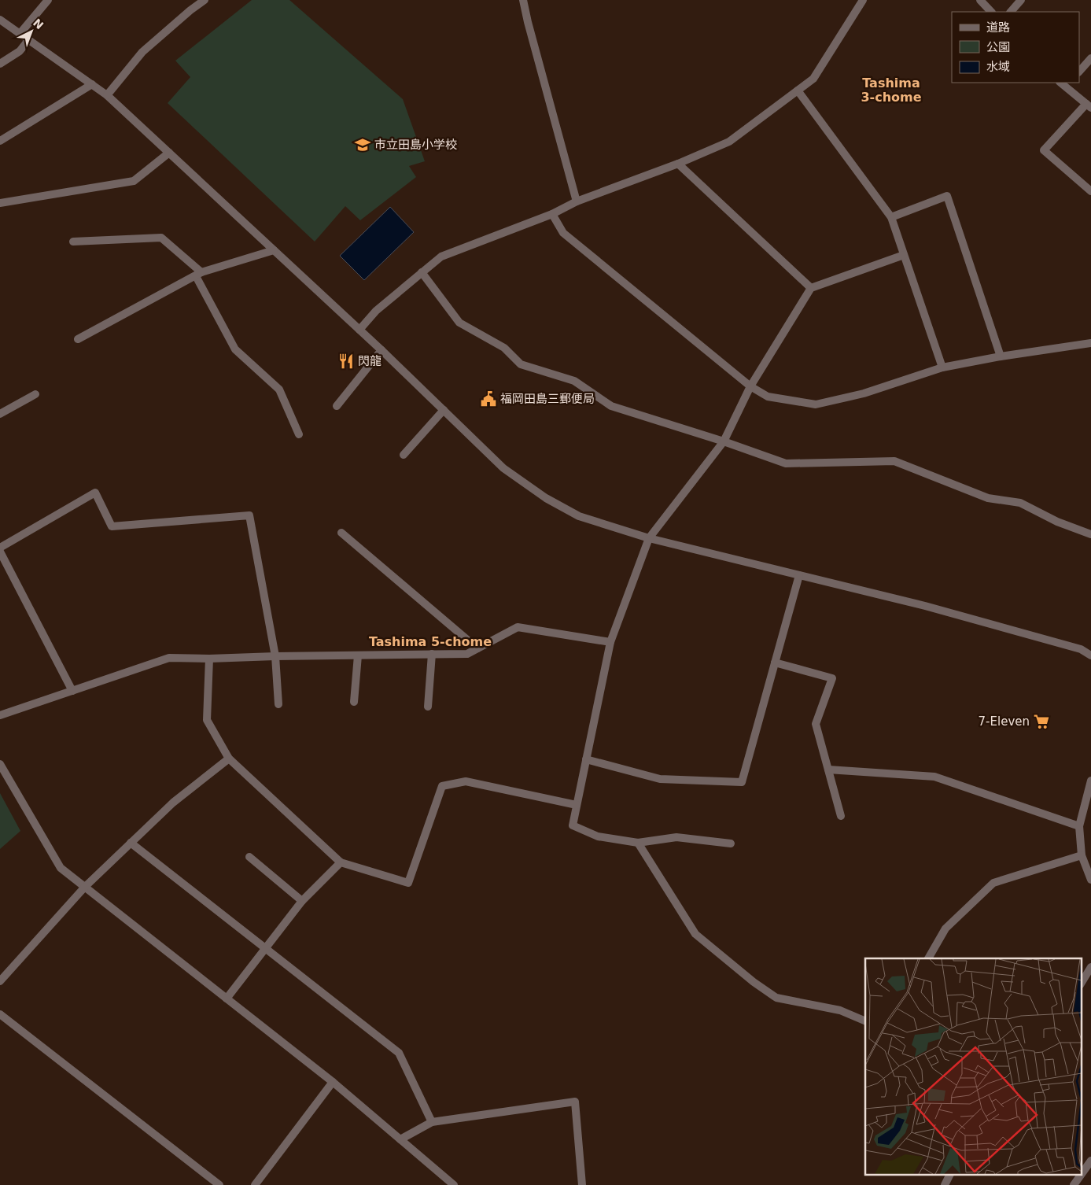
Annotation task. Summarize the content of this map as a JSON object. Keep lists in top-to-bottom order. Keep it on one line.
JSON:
{"districts":["Tashima 3-chome","Tashima 5-chome"],"places":{"school or university":["市立田島小学校"],"restaurant":["閃龍"],"public building":["福岡田島三郵便局"],"supermarket":["7-Eleven"]},"legend":["道路","公園","水域"],"north":"top right"}
